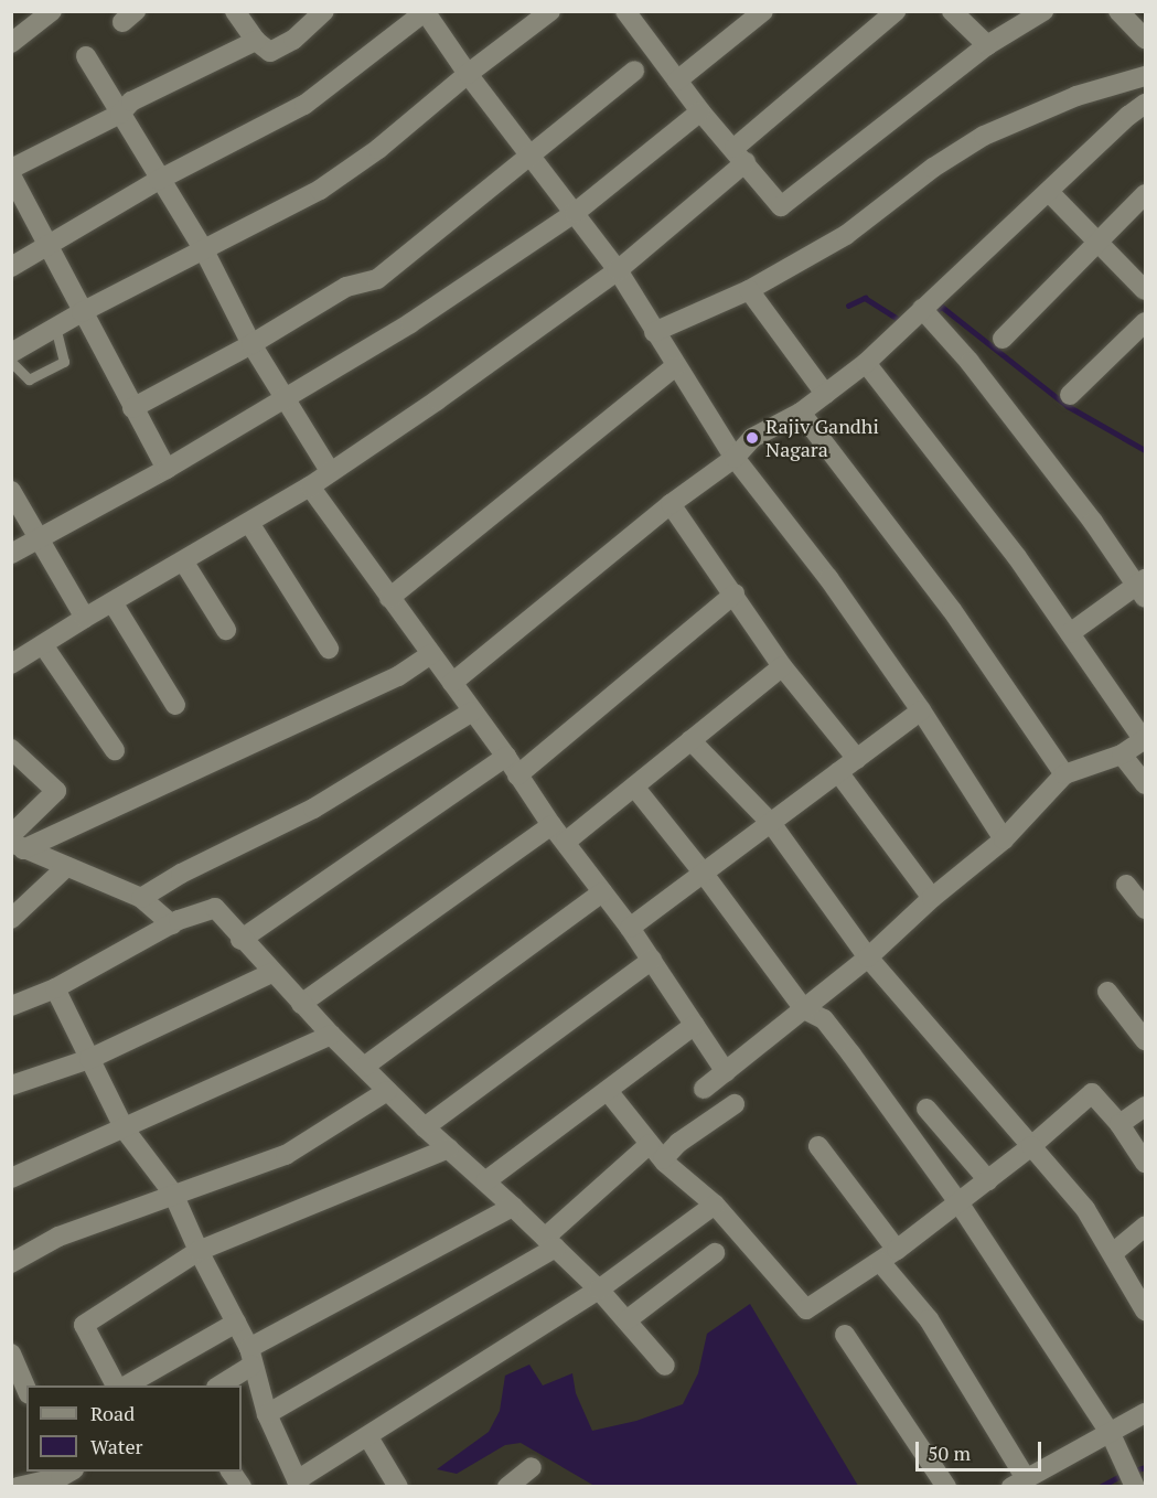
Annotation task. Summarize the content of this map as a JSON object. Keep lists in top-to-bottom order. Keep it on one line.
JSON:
{"places":["Rajiv Gandhi Nagara"],"legend":["Road","Water"],"scale_bar":"50 m"}
